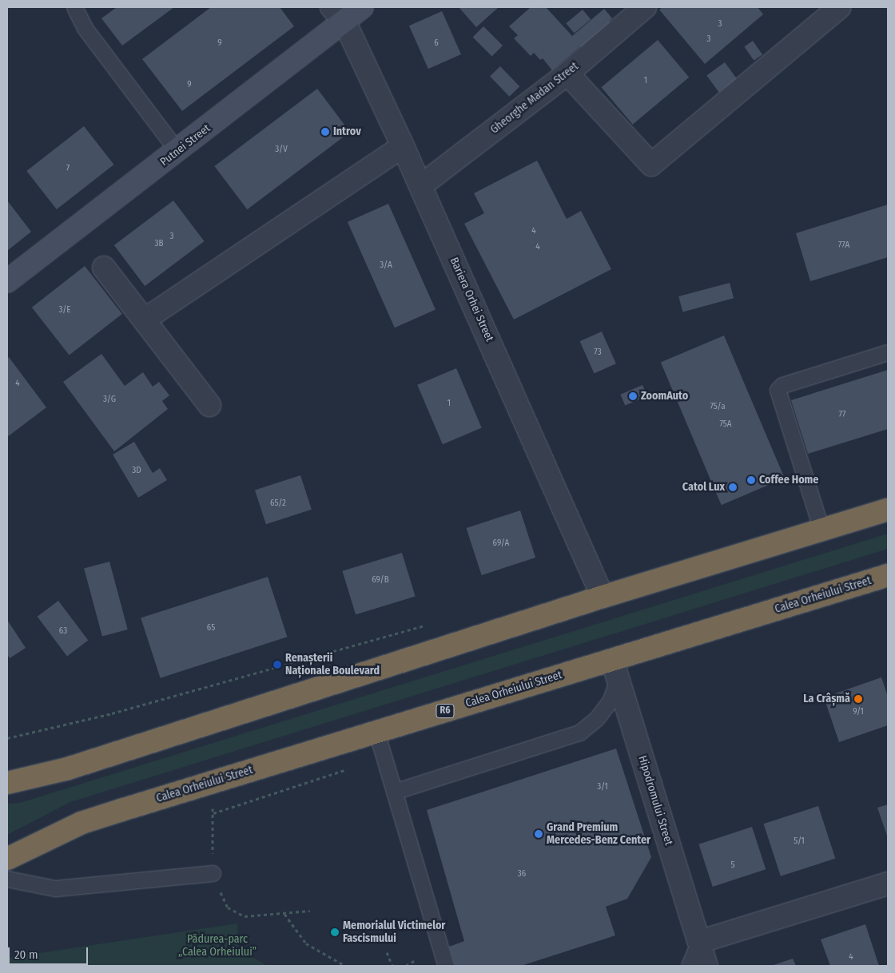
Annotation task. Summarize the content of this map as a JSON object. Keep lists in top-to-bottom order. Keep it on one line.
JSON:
{"streets":{"highway":["Calea Orheiului Street","R6"],"street":["Gheorghe Madan Street","Putnei Street","Bariera Orhei Street","Hipodromului Street"]},"crossings":[["Gheorghe Madan Street","Bariera Orhei Street"],["Putnei Street","Bariera Orhei Street"],["Calea Orheiului Street","Hipodromului Street"]],"parks":["Pădurea-parc „Calea Orheiului”"],"places":["Introv","ZoomAuto","Coffee Home","Catol Lux","Renașterii Naționale Boulevard","La Crâșmă","Grand Premium Mercedes-Benz Center","Memorialul Victimelor Fascismului"],"house_numbers":["3","3","9","6","1","9","3/V","7","4","3","3B","77A","4","3/A","3/E","73","4","3/G","1","75/a","77","75A","3D","65/2","69/A","69/B","65","63","9/1","3/1","5/1","5","36","4"],"scale_bar":"20 m"}
